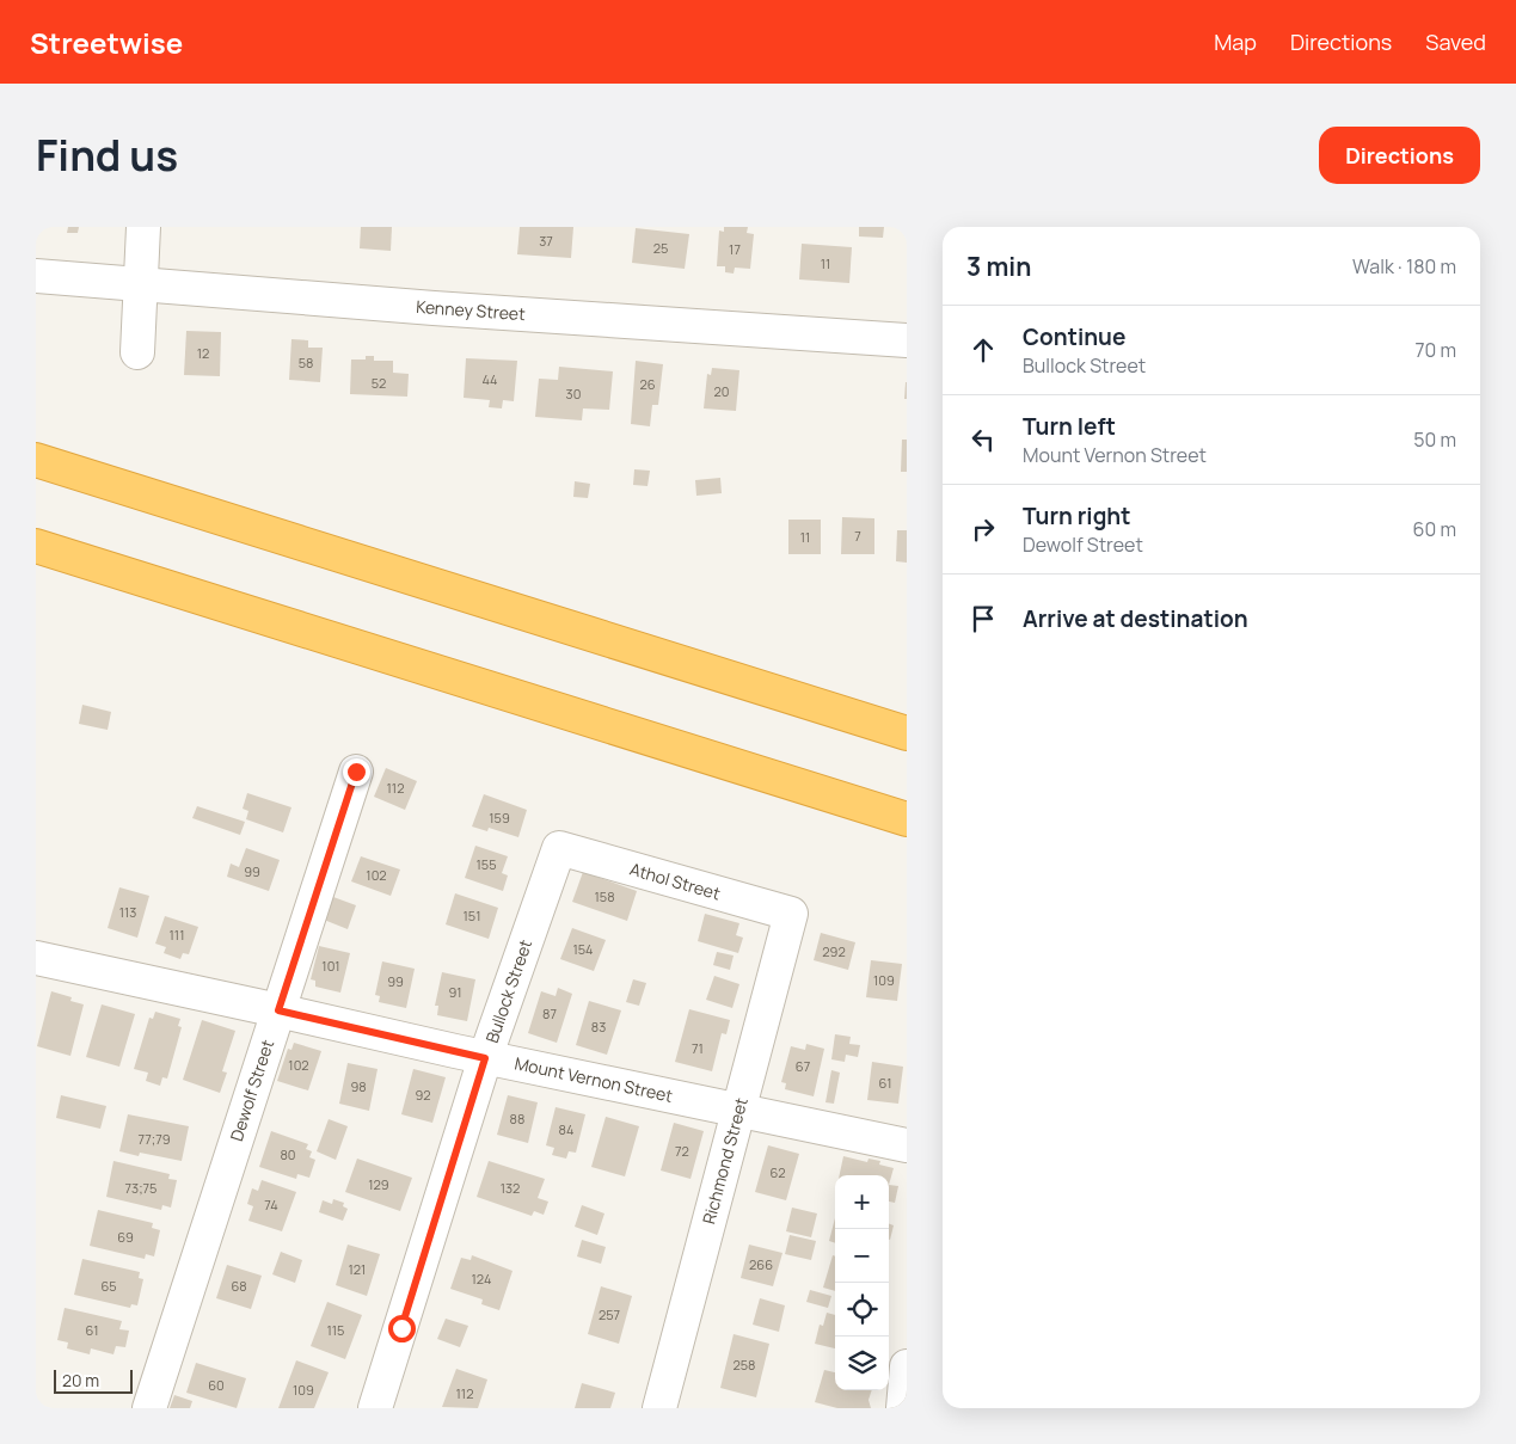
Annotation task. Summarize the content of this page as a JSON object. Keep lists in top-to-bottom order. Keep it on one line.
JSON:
{"streets":{"street":["Kenney Street","Athol Street","Bullock Street","Mount Vernon Street","Dewolf Street","Richmond Street"]},"crossings":[["Athol Street","Bullock Street"],["Athol Street","Richmond Street"],["Bullock Street","Mount Vernon Street"],["Mount Vernon Street","Dewolf Street"],["Mount Vernon Street","Richmond Street"]],"house_numbers":["37","25","17","11","12","58","44","52","26","20","30","7","11","112","159","155","99","102","158","113","151","111","154","292","101","109","99","91","87","83","71","102","67","61","98","92","88","84","77;79","72","80","62","129","73;75","132","74","69","266","121","124","65","68","257","61","115","258","60","109","112"],"scale_bar":"20 m","page":{"header":"Streetwise","nav":["Map","Directions","Saved"],"title":"Find us","buttons":"Directions","heading":["3 min","Walk · 180 m"],"list":[["Continue","Bullock Street","70 m"],["Turn left","Mount Vernon Street","50 m"],["Turn right","Dewolf Street","60 m"],"Arrive at destination"],"map_buttons":["+","−"],"scale":"20 m"}}
